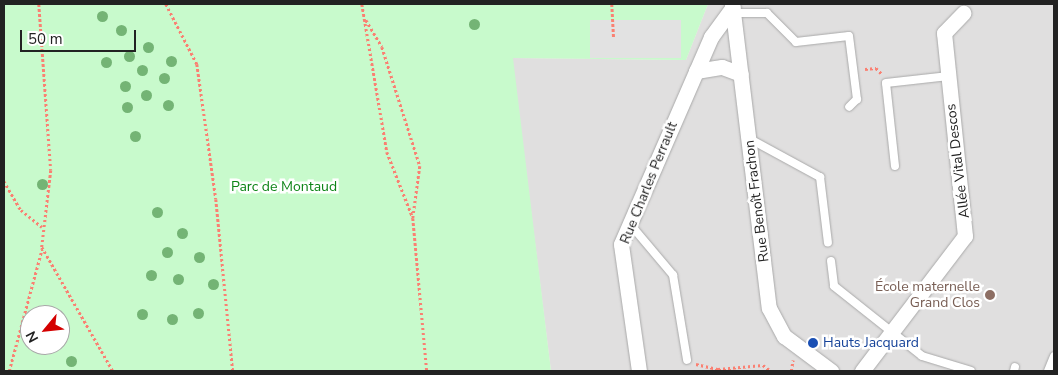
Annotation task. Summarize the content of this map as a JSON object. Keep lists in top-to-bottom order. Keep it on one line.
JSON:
{"streets":{"street":["Allée Vital Descos","Rue Charles Perrault","Rue Benoît Frachon"]},"crossings":[["Rue Charles Perrault","Rue Benoît Frachon"]],"parks":["Parc de Montaud"],"places":["École maternelle Grand Clos","Hauts Jacquard"],"scale_bar":"50 m","north":"bottom left"}
